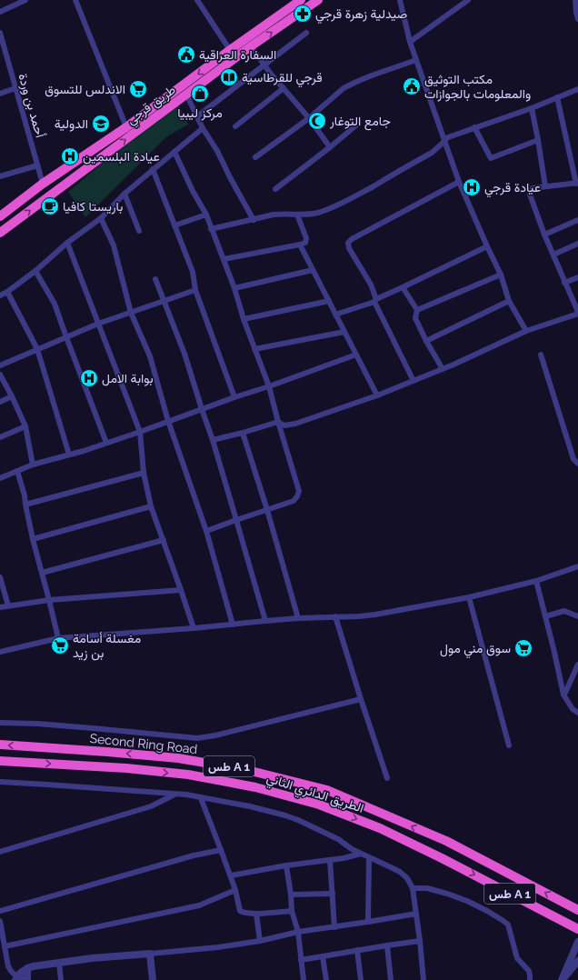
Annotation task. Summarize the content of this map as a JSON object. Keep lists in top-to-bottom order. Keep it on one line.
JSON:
{"streets":{"highway":["طريق قرجي","Second Ring Road","طس A 1","الطريق الدائري الثاني"],"street":["أحمد بن وردة"]},"crossings":[["طريق قرجي","أحمد بن وردة"]],"one_way":["Second Ring Road","الطريق الدائري الثاني"],"places":{"pharmacy":["صيدلية زهرة قرجي"],"public building":["السفارة العراقية","مكتب التوثيق والمعلومات بالجوازات"],"library":["قرجي للقرطاسية"],"supermarket":["الاندلس للتسوق","مغسلة أسامة بن زيد","سوق مني مول"],"shop":["مركز ليبيا"],"mosque":["جامع التوغار"],"school or university":["الدولية"],"hospital":["عيادة البلسمين","عيادة قرجي","بوابة الامل"],"cafe":["باريستا كافيا"]}}
